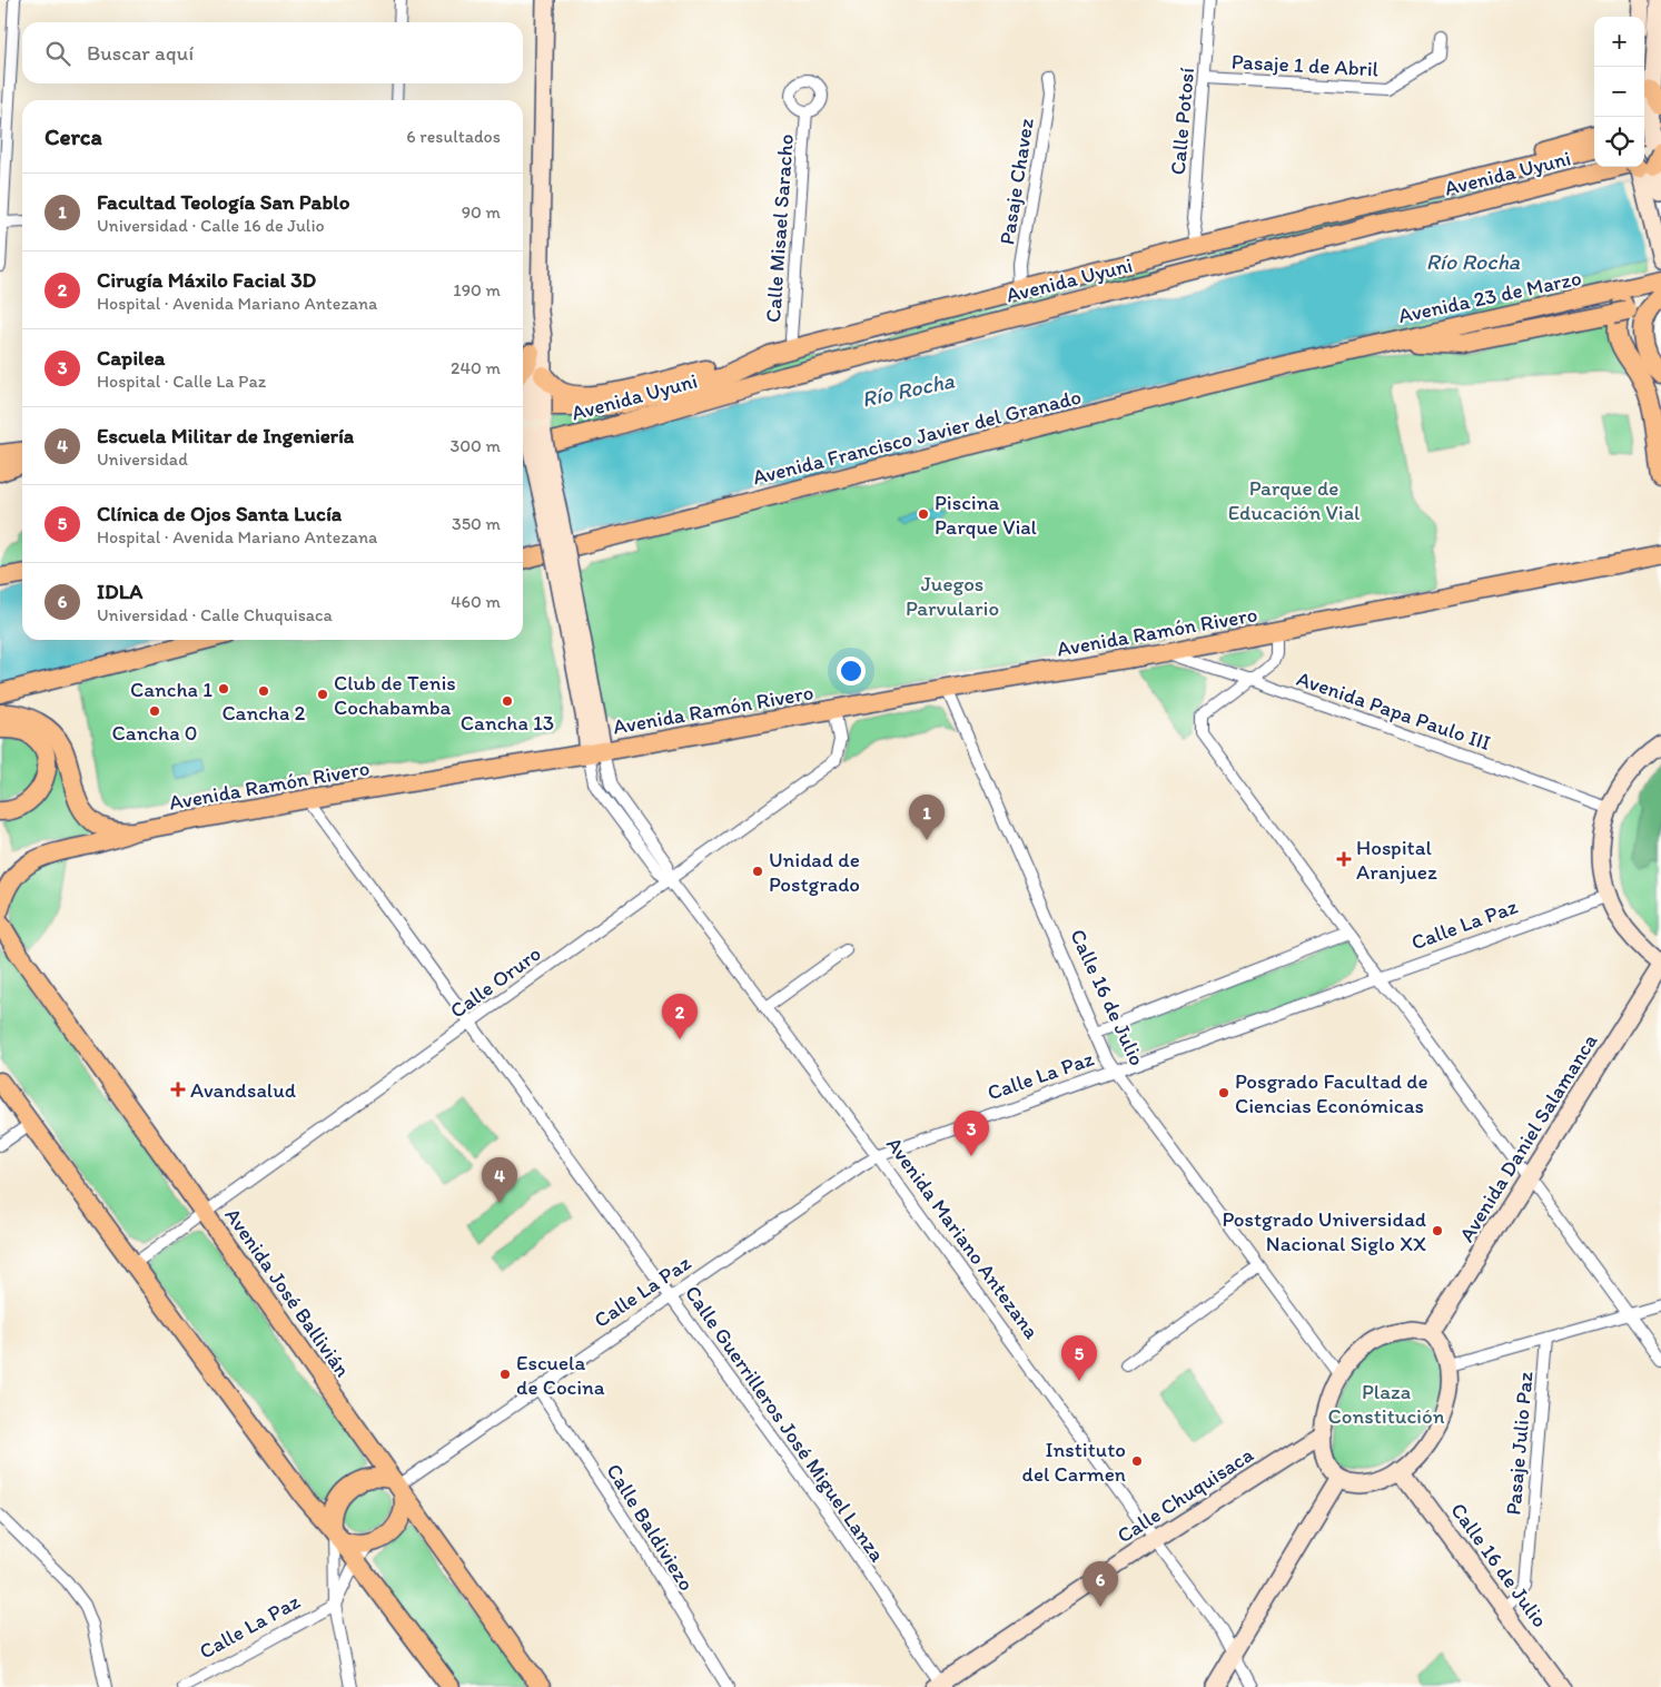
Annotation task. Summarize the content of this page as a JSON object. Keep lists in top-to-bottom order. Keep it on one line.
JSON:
{"streets":{"main road":["Avenida Uyuni","Avenida 23 de Marzo","Avenida Francisco Javier del Granado","Avenida Ramón Rivero","Calle 16 de Julio","Avenida Daniel Salamanca","Avenida Mariano Antezana","Avenida José Ballivián","Calle Chuquisaca"],"street":["Pasaje 1 de Abril","Calle Potosí","Pasaje Chavez","Calle Misael Saracho","Avenida Papa Paulo III","Calle La Paz","Calle Oruro","Calle Guerrilleros José Miguel Lanza","Pasaje Julio Paz","Calle Baldiviezo"]},"crossings":[["Pasaje 1 de Abril","Calle Potosí"],["Calle Potosí","Avenida Uyuni"],["Avenida Uyuni","Pasaje Chavez"],["Avenida Uyuni","Calle Misael Saracho"],["Avenida Uyuni","Avenida Mariano Antezana"],["Avenida 23 de Marzo","Avenida Francisco Javier del Granado"],["Avenida Ramón Rivero","Avenida Papa Paulo III"],["Avenida Ramón Rivero","Calle Oruro"],["Avenida Ramón Rivero","Calle 16 de Julio"],["Avenida Ramón Rivero","Avenida Mariano Antezana"],["Avenida Ramón Rivero","Calle Guerrilleros José Miguel Lanza"],["Calle La Paz","Calle 16 de Julio"],["Calle La Paz","Avenida Mariano Antezana"],["Calle La Paz","Avenida José Ballivián"],["Calle La Paz","Calle Guerrilleros José Miguel Lanza"],["Calle La Paz","Calle Baldiviezo"],["Calle Oruro","Avenida Mariano Antezana"],["Calle Oruro","Avenida José Ballivián"],["Calle Oruro","Calle Guerrilleros José Miguel Lanza"],["Calle 16 de Julio","Avenida Daniel Salamanca"],["Calle 16 de Julio","Pasaje Julio Paz"],["Calle 16 de Julio","Calle Chuquisaca"],["Avenida Daniel Salamanca","Calle Chuquisaca"],["Avenida Mariano Antezana","Calle Chuquisaca"],["Calle Guerrilleros José Miguel Lanza","Calle Chuquisaca"]],"water":["Río Rocha"],"parks":["Parque de Educación Vial","Juegos Parvulario","Plaza Constitución"],"places":{"other":["Piscina Parque Vial","Cancha 1","Cancha 2","Club de Tenis Cochabamba","Cancha 13","Cancha 0","Unidad de Postgrado","Posgrado Facultad de Ciencias Económicas","Postgrado Universidad Nacional Siglo XX","Escuela de Cocina","Instituto del Carmen"],"health":["Hospital Aranjuez","Avandsalud"]},"page":{"map_buttons":["+","−"],"search":"Buscar aquí","heading":["Cerca","6 resultados"],"list":[{"mark":"1","name":"Facultad Teología San Pablo","note":"Universidad · Calle 16 de Julio","value":"90 m"},{"mark":"2","name":"Cirugía Máxilo Facial 3D","note":"Hospital · Avenida Mariano Antezana","value":"190 m"},{"mark":"3","name":"Capilea","note":"Hospital · Calle La Paz","value":"240 m"},{"mark":"4","name":"Escuela Militar de Ingeniería","note":"Universidad","value":"300 m"},{"mark":"5","name":"Clínica de Ojos Santa Lucía","note":"Hospital · Avenida Mariano Antezana","value":"350 m"},{"mark":"6","name":"IDLA","note":"Universidad · Calle Chuquisaca","value":"460 m"}],"pins":["1","2","3","4","5","6"]}}
